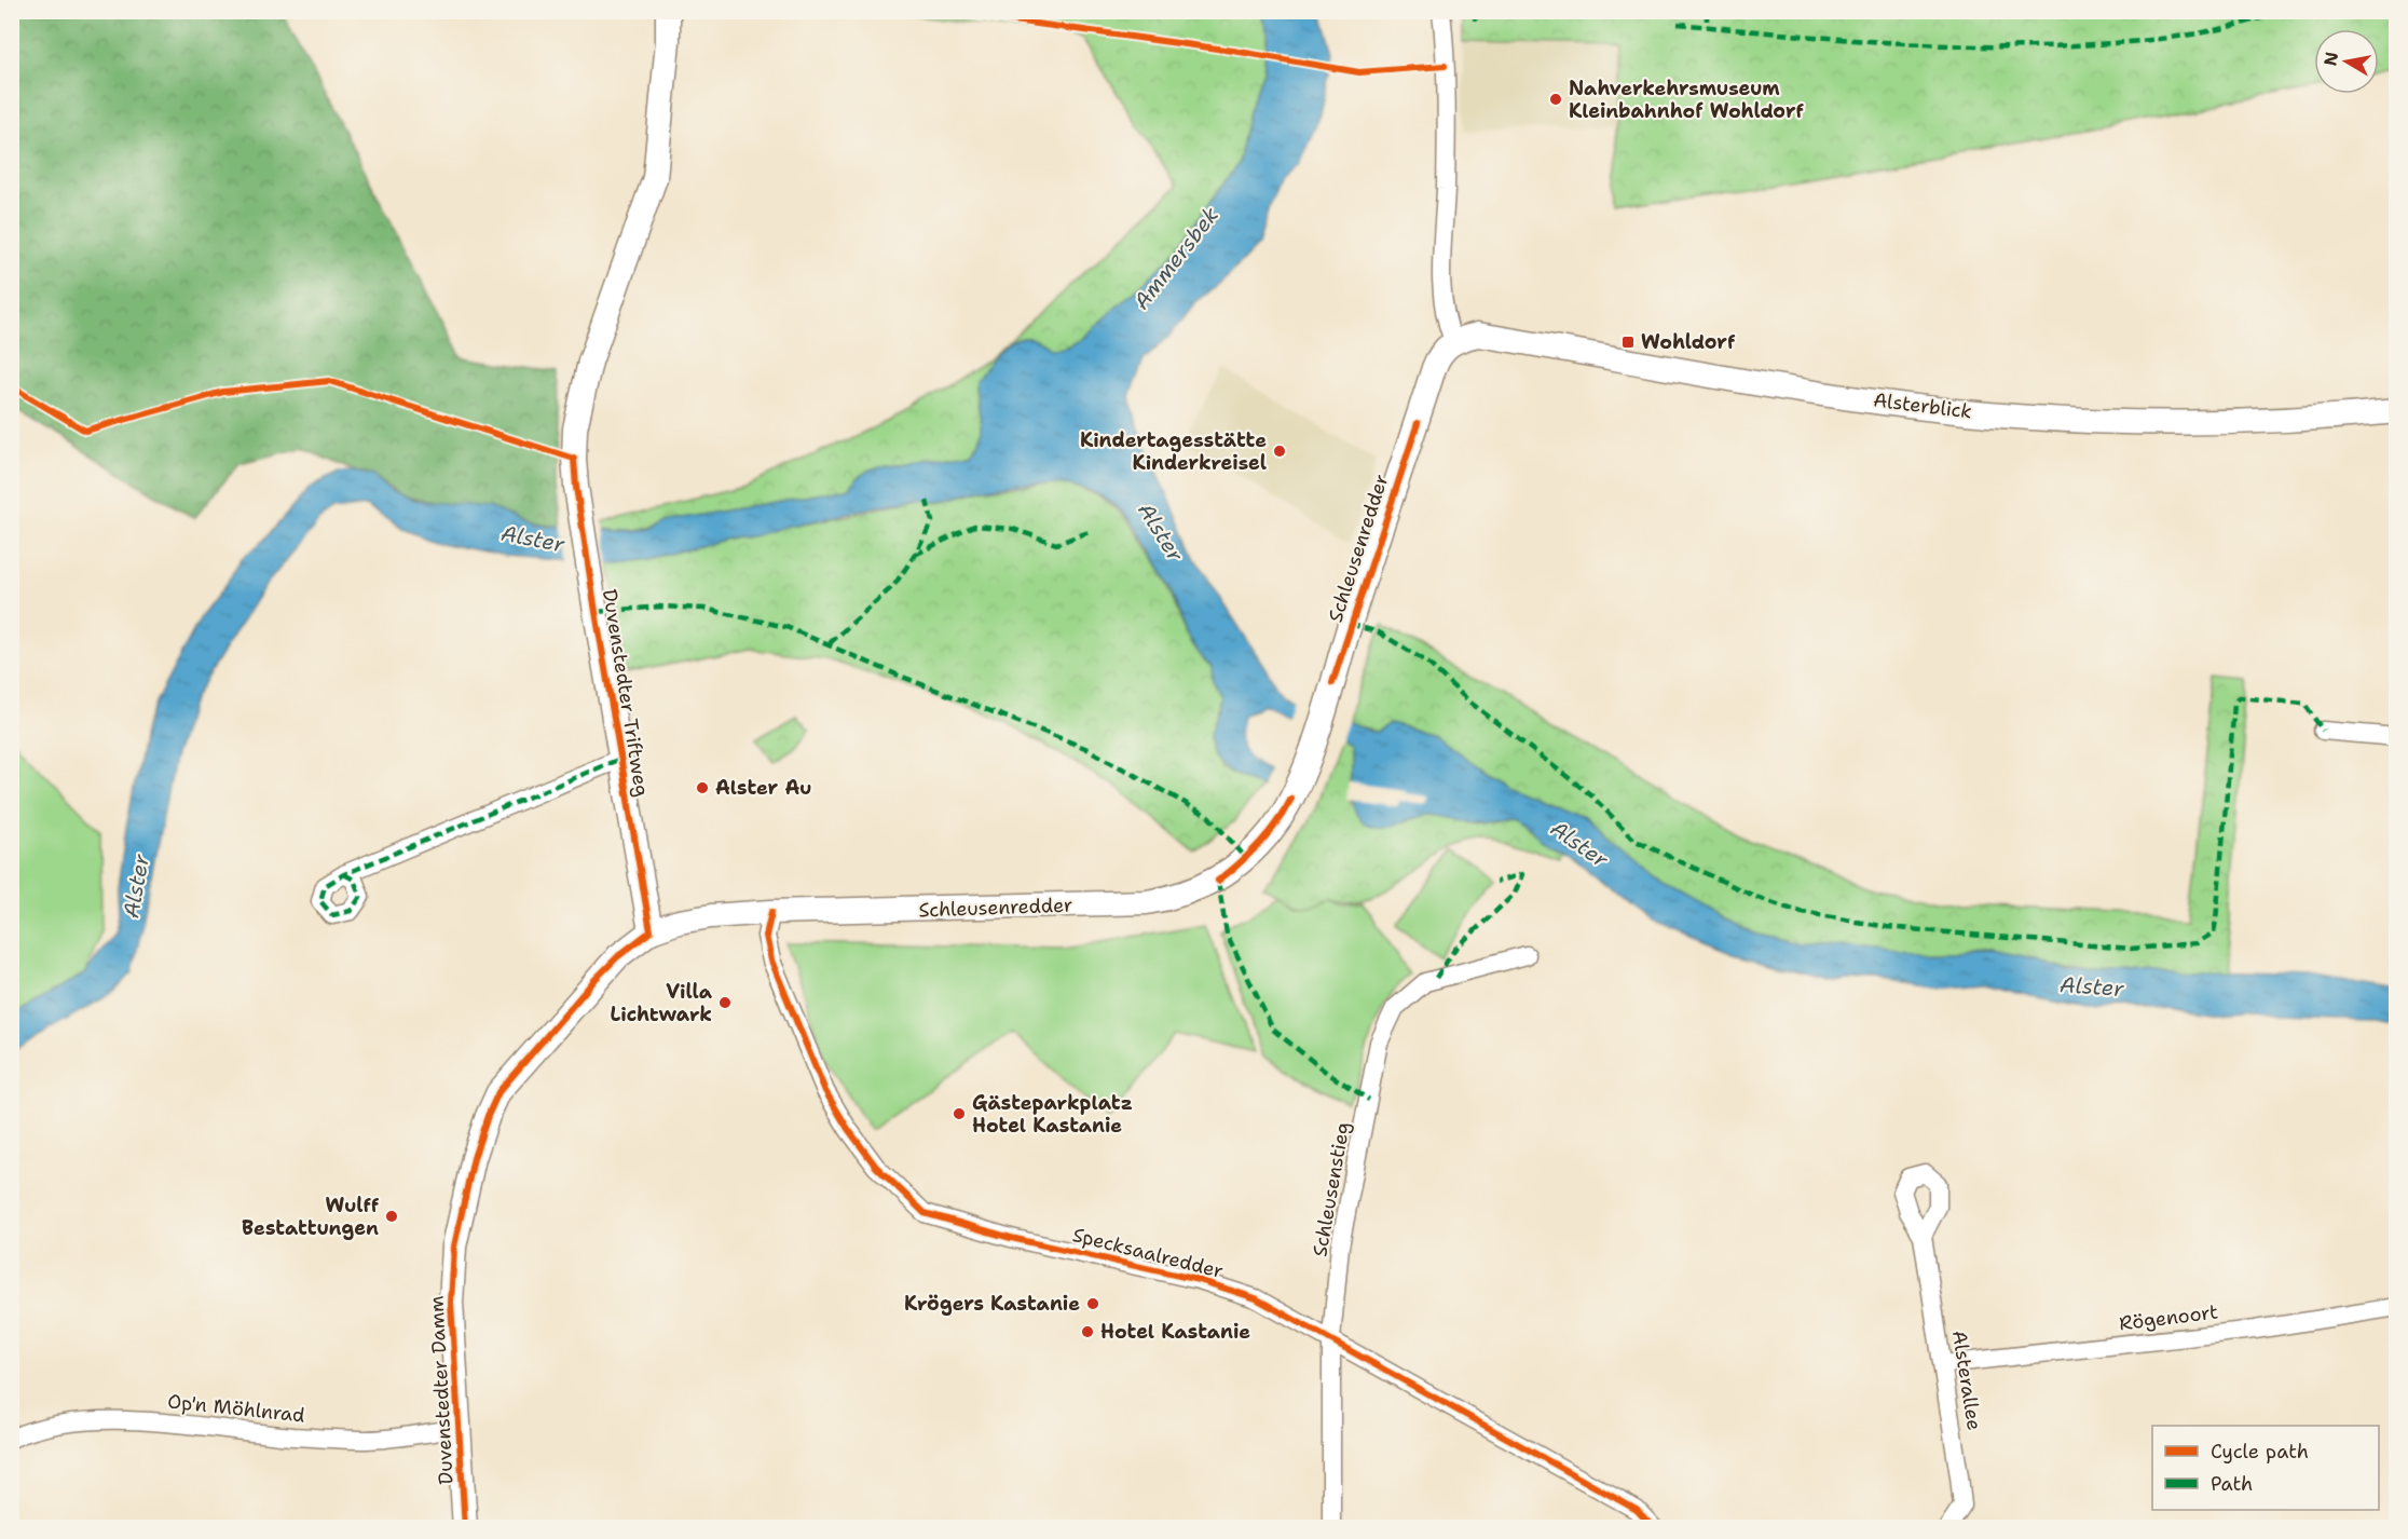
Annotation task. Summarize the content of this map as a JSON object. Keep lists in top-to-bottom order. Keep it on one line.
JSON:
{"streets":{"street":["Alsterblick","Schleusenredder","Duvenstedter Triftweg","Schleusenstieg","Specksaalredder","Rögenoort","Alsterallee","Duvenstedter Damm","Op'n Möhlnrad"]},"crossings":[["Alsterblick","Schleusenredder"],["Schleusenredder","Specksaalredder"],["Schleusenredder","Duvenstedter Damm"],["Duvenstedter Triftweg","Duvenstedter Damm"],["Schleusenstieg","Specksaalredder"],["Specksaalredder","Duvenstedter Damm"],["Rögenoort","Alsterallee"],["Duvenstedter Damm","Op'n Möhlnrad"]],"water":["Ammersbek","Alster"],"places":{"other":["Nahverkehrsmuseum Kleinbahnhof Wohldorf","Kindertagesstätte Kinderkreisel","Alster Au","Villa Lichtwark","Gästeparkplatz Hotel Kastanie","Wulff Bestattungen","Krögers Kastanie","Hotel Kastanie"],"transit":["Wohldorf"]},"legend":["Cycle path","Path"],"north":"left"}
